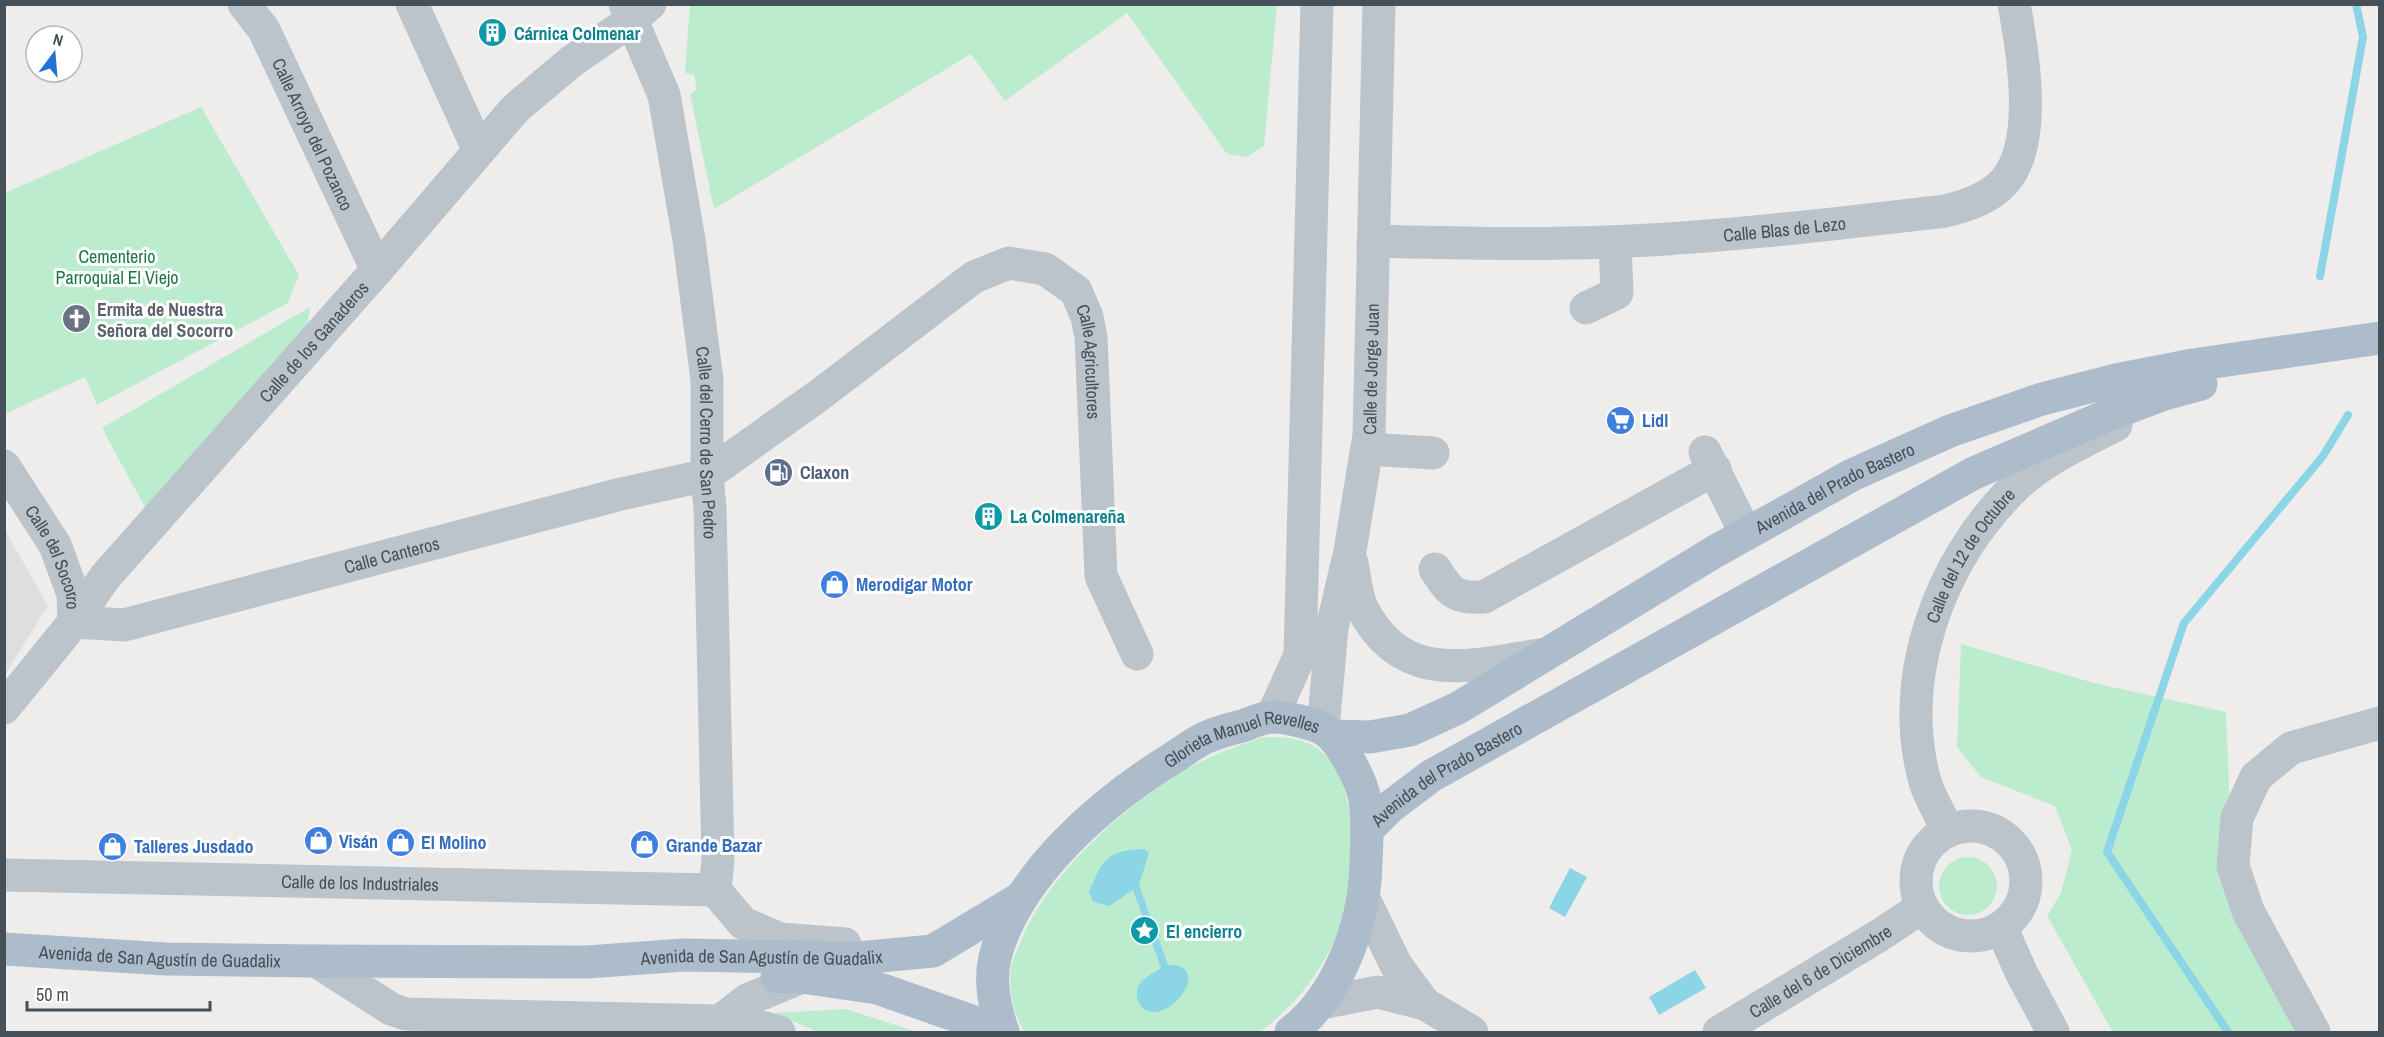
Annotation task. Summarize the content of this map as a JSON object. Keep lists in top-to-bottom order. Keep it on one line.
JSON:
{"streets":{"main road":["Avenida del Prado Bastero","Glorieta Manuel Revelles","Avenida de San Agustín de Guadalix"],"street":["Calle Arroyo del Pozanco","Calle Blas de Lezo","Calle de los Ganaderos","Calle Agricultores","Calle de Jorge Juan","Calle del Cerro de San Pedro","Calle Canteros","Calle del 12 de Octubre","Calle del Socorro","Calle de los Industriales","Calle del 6 de Diciembre"]},"crossings":[["Calle Arroyo del Pozanco","Calle de los Ganaderos"],["Calle Blas de Lezo","Calle de Jorge Juan"],["Calle de los Ganaderos","Calle del Cerro de San Pedro"],["Calle de los Ganaderos","Calle Canteros"],["Calle de los Ganaderos","Calle del Socorro"],["Calle Agricultores","Calle del Cerro de San Pedro"],["Calle Agricultores","Calle Canteros"],["Calle de Jorge Juan","Avenida del Prado Bastero"],["Calle de Jorge Juan","Glorieta Manuel Revelles"],["Calle del Cerro de San Pedro","Calle Canteros"],["Calle del Cerro de San Pedro","Calle de los Industriales"],["Calle del Cerro de San Pedro","Avenida de San Agustín de Guadalix"],["Avenida del Prado Bastero","Calle del 12 de Octubre"],["Avenida del Prado Bastero","Glorieta Manuel Revelles"],["Calle Canteros","Calle del Socorro"],["Calle del 12 de Octubre","Calle del 6 de Diciembre"],["Glorieta Manuel Revelles","Avenida de San Agustín de Guadalix"],["Calle de los Industriales","Avenida de San Agustín de Guadalix"]],"parks":["Cementerio Parroquial El Viejo"],"places":{"building":["Cárnica Colmenar","La Colmenareña"],"church":["Ermita de Nuestra Señora del Socorro"],"supermarket":["Lidl"],"fuel station":["Claxon"],"shop":["Merodigar Motor","Visán","El Molino","Grande Bazar","Talleres Jusdado"],"place":["El encierro"]},"scale_bar":"50 m","north":"top"}
